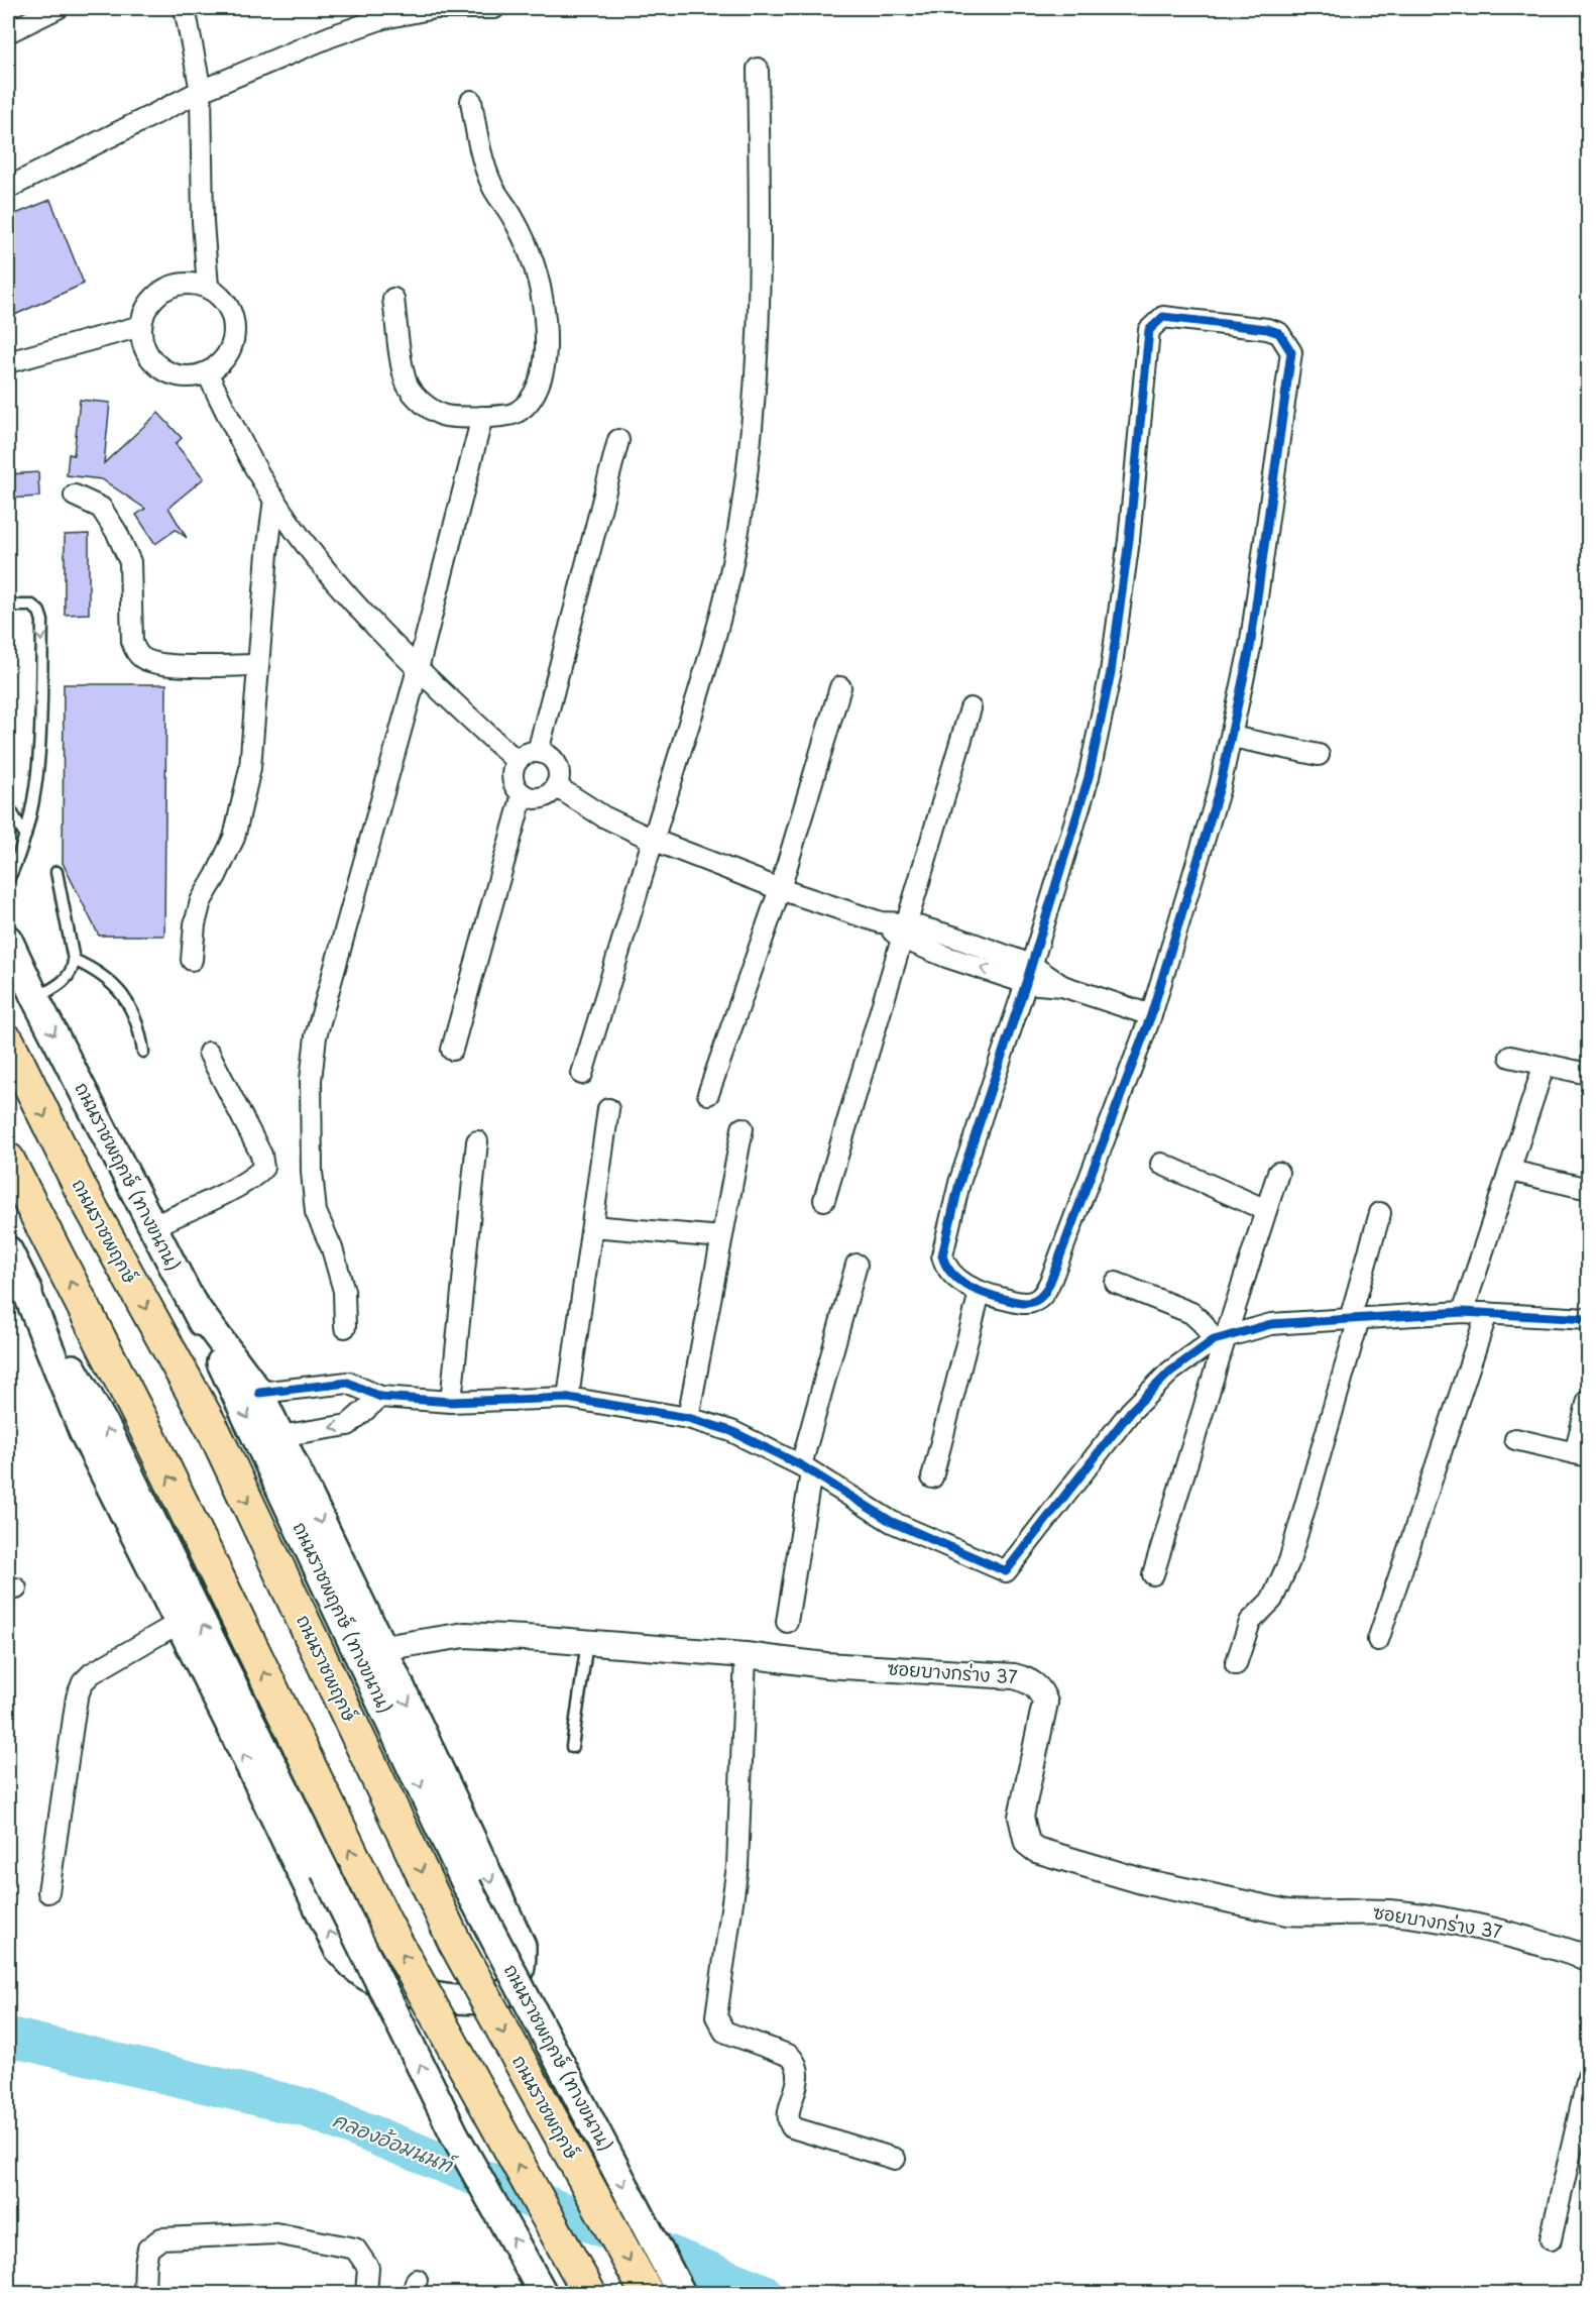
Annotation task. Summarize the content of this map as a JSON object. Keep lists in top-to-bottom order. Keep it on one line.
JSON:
{"streets":{"main road":["ถนนราชพฤกษ์ (ทางขนาน)","ถนนราชพฤกษ์"],"street":["ซอยบางกร่าง 37"]},"water":["คลองอ้อมนนท์"]}
